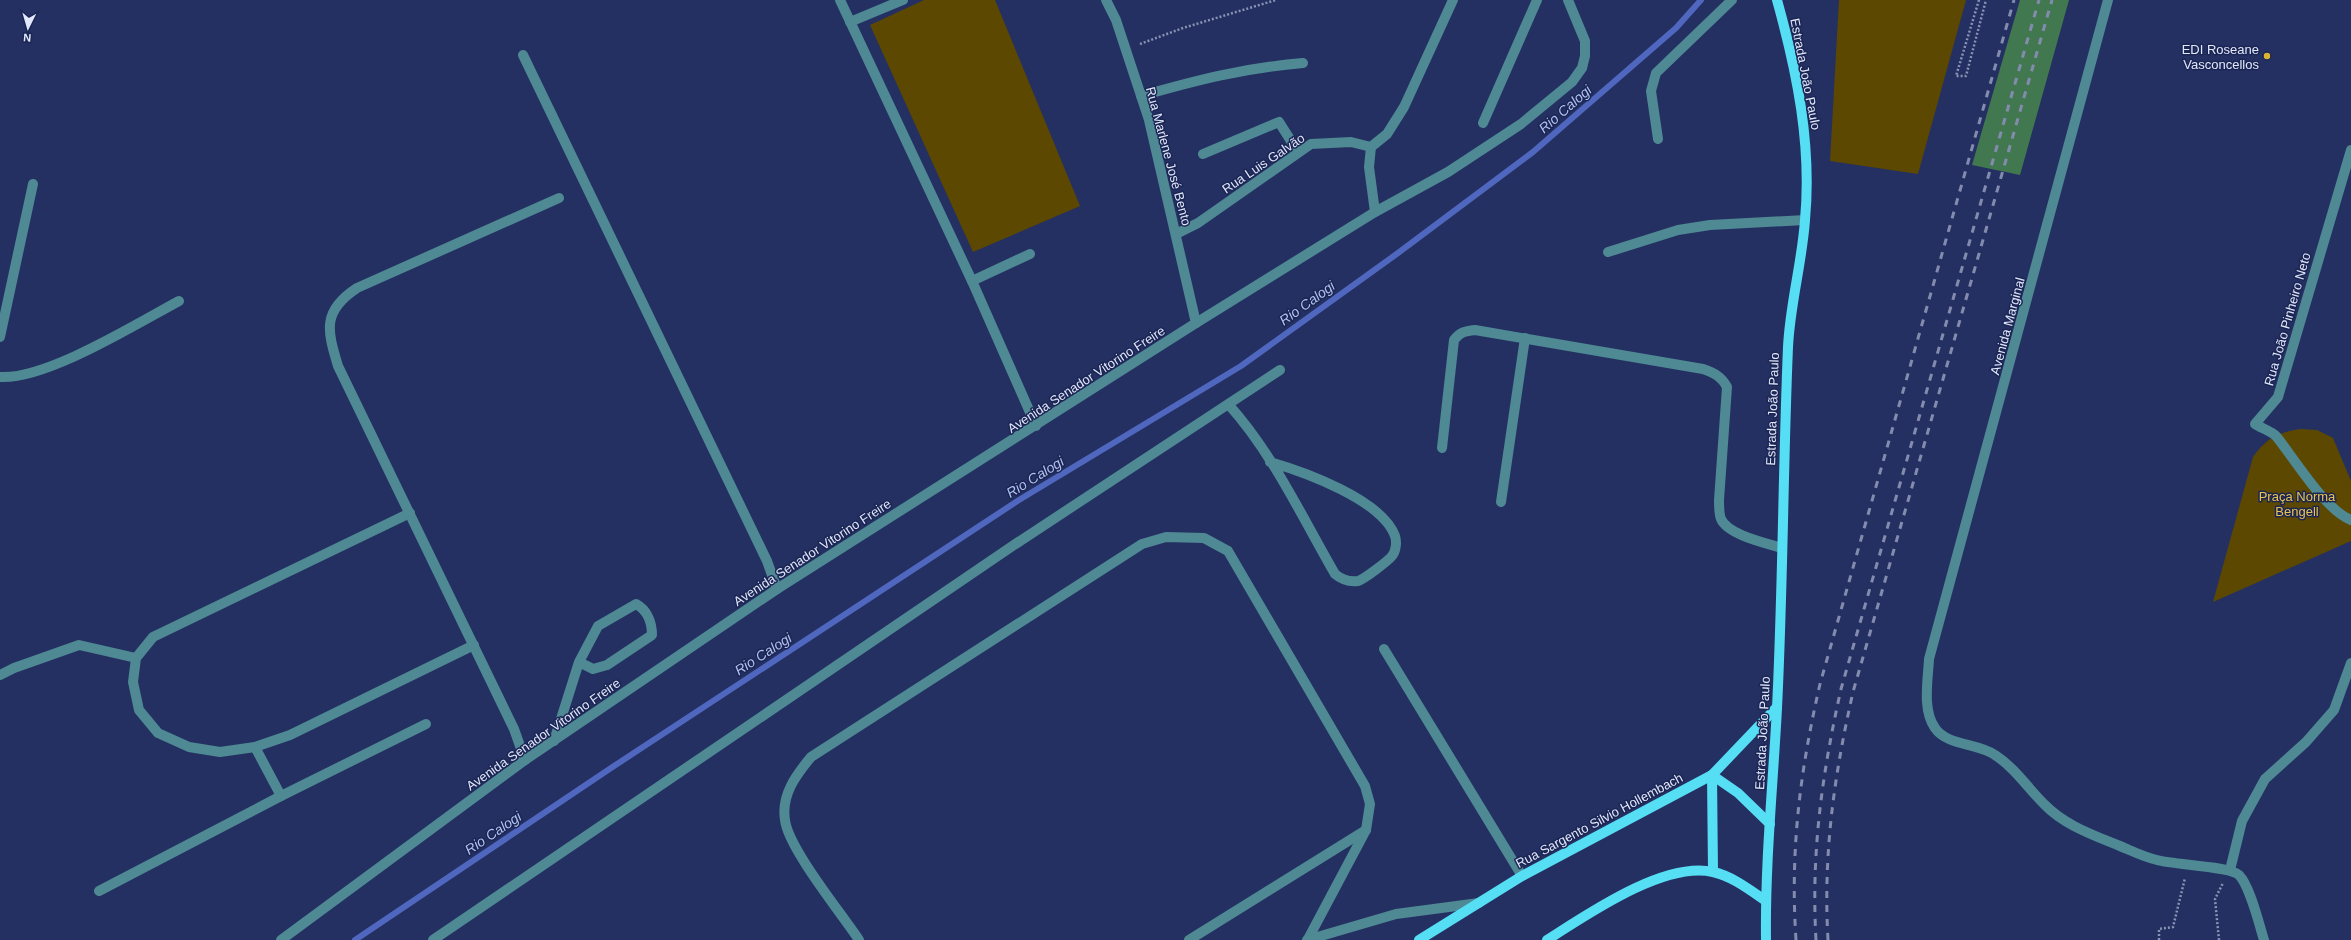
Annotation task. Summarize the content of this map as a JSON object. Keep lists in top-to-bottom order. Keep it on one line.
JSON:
{"streets":{"main road":["Estrada João Paulo","Rua Sargento Silvio Hollembach"],"street":["Rua Marlene José Bento","Rua Luis Galvão","Rua João Pinheiro Neto","Avenida Marginal","Avenida Senador Vitorino Freire"]},"crossings":[["Estrada João Paulo","Rua Sargento Silvio Hollembach"],["Rua Marlene José Bento","Rua Luis Galvão"],["Rua Marlene José Bento","Avenida Senador Vitorino Freire"]],"water":["Rio Calogi"],"parks":["Praça Norma Bengell"],"places":["EDI Roseane Vasconcellos"],"north":"bottom"}
